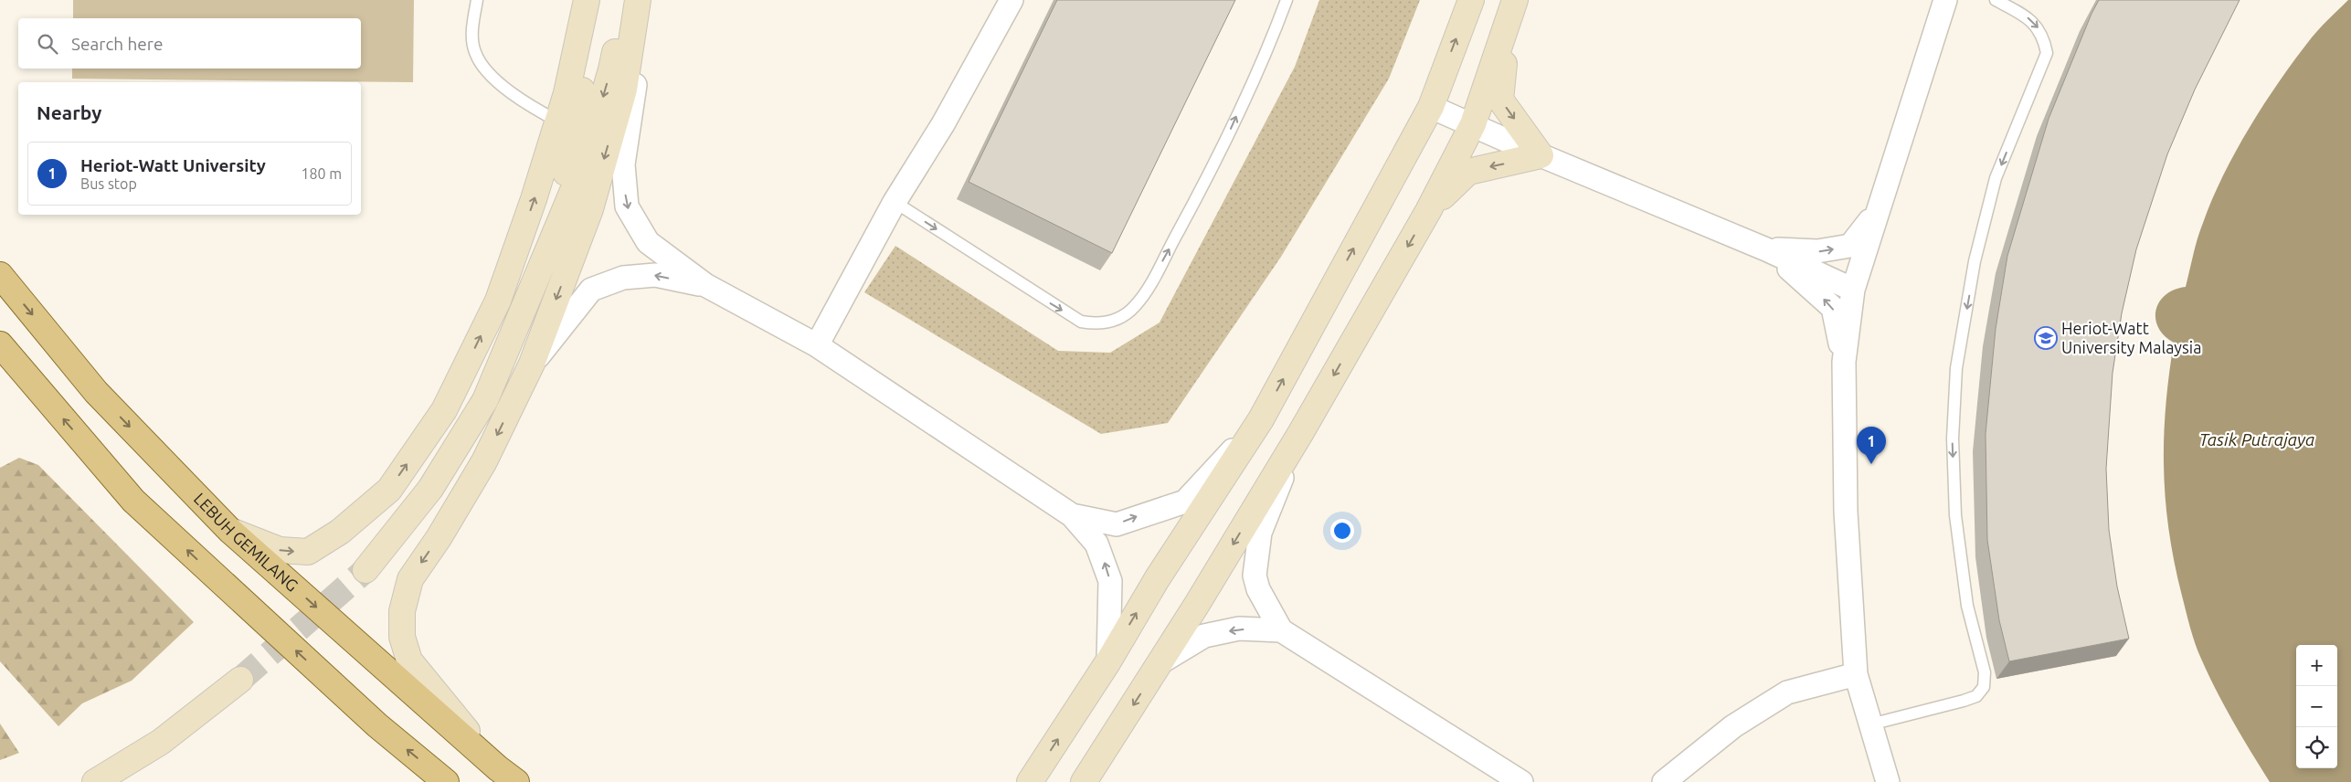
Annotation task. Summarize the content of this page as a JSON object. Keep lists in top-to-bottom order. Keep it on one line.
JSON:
{"streets":{"main road":["LEBUH GEMILANG"]},"water":["Tasik Putrajaya"],"places":{"school or university":["Heriot-Watt University Malaysia"]},"page":{"search":"Search here","heading":"Nearby","list":[{"mark":"1","name":"Heriot-Watt University","note":"Bus stop","value":"180 m"}],"pins":"1","map_buttons":["+","−"]}}
